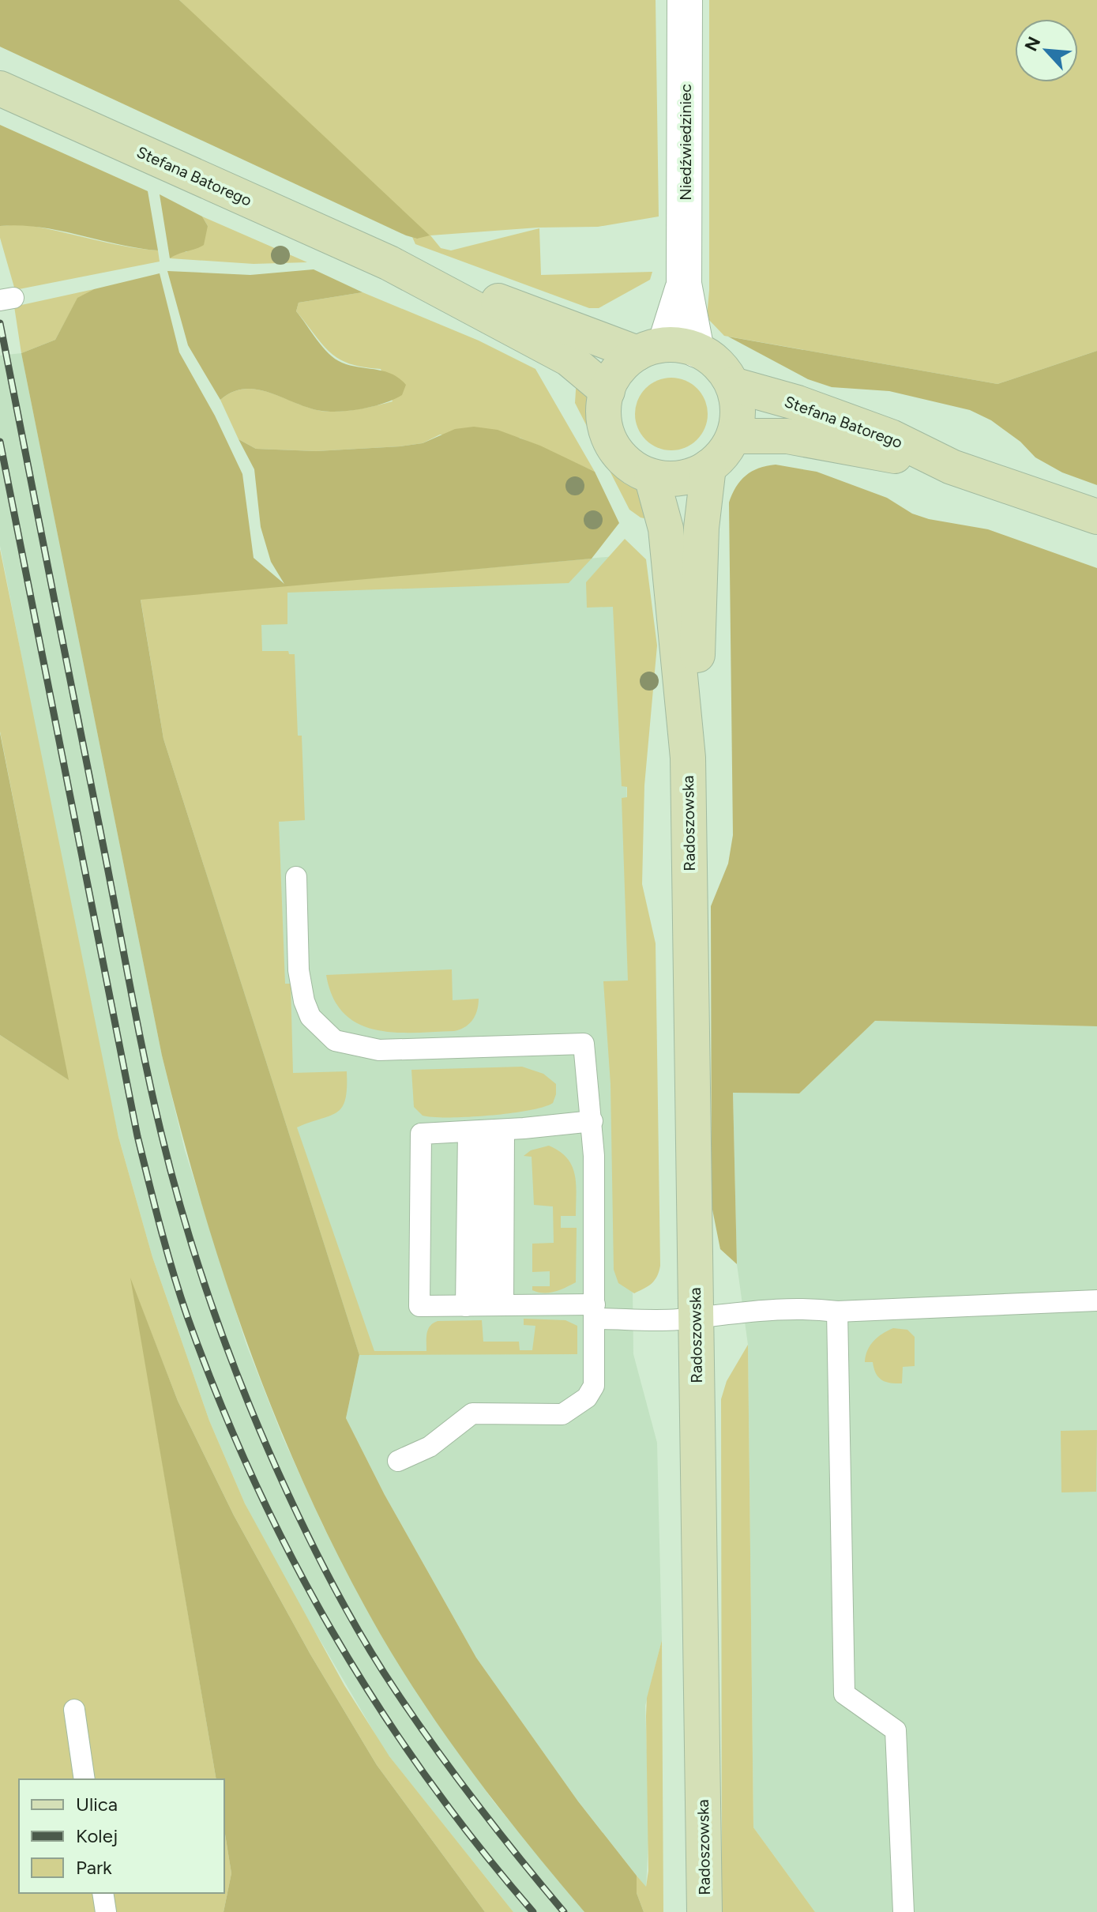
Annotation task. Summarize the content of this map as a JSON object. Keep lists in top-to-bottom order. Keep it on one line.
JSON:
{"streets":{"street":["Niedźwiedziniec","Stefana Batorego","Radoszowska"]},"crossings":[["Niedźwiedziniec","Stefana Batorego"],["Niedźwiedziniec","Radoszowska"],["Stefana Batorego","Radoszowska"]],"legend":["Ulica","Kolej","Park"],"north":"top left"}
